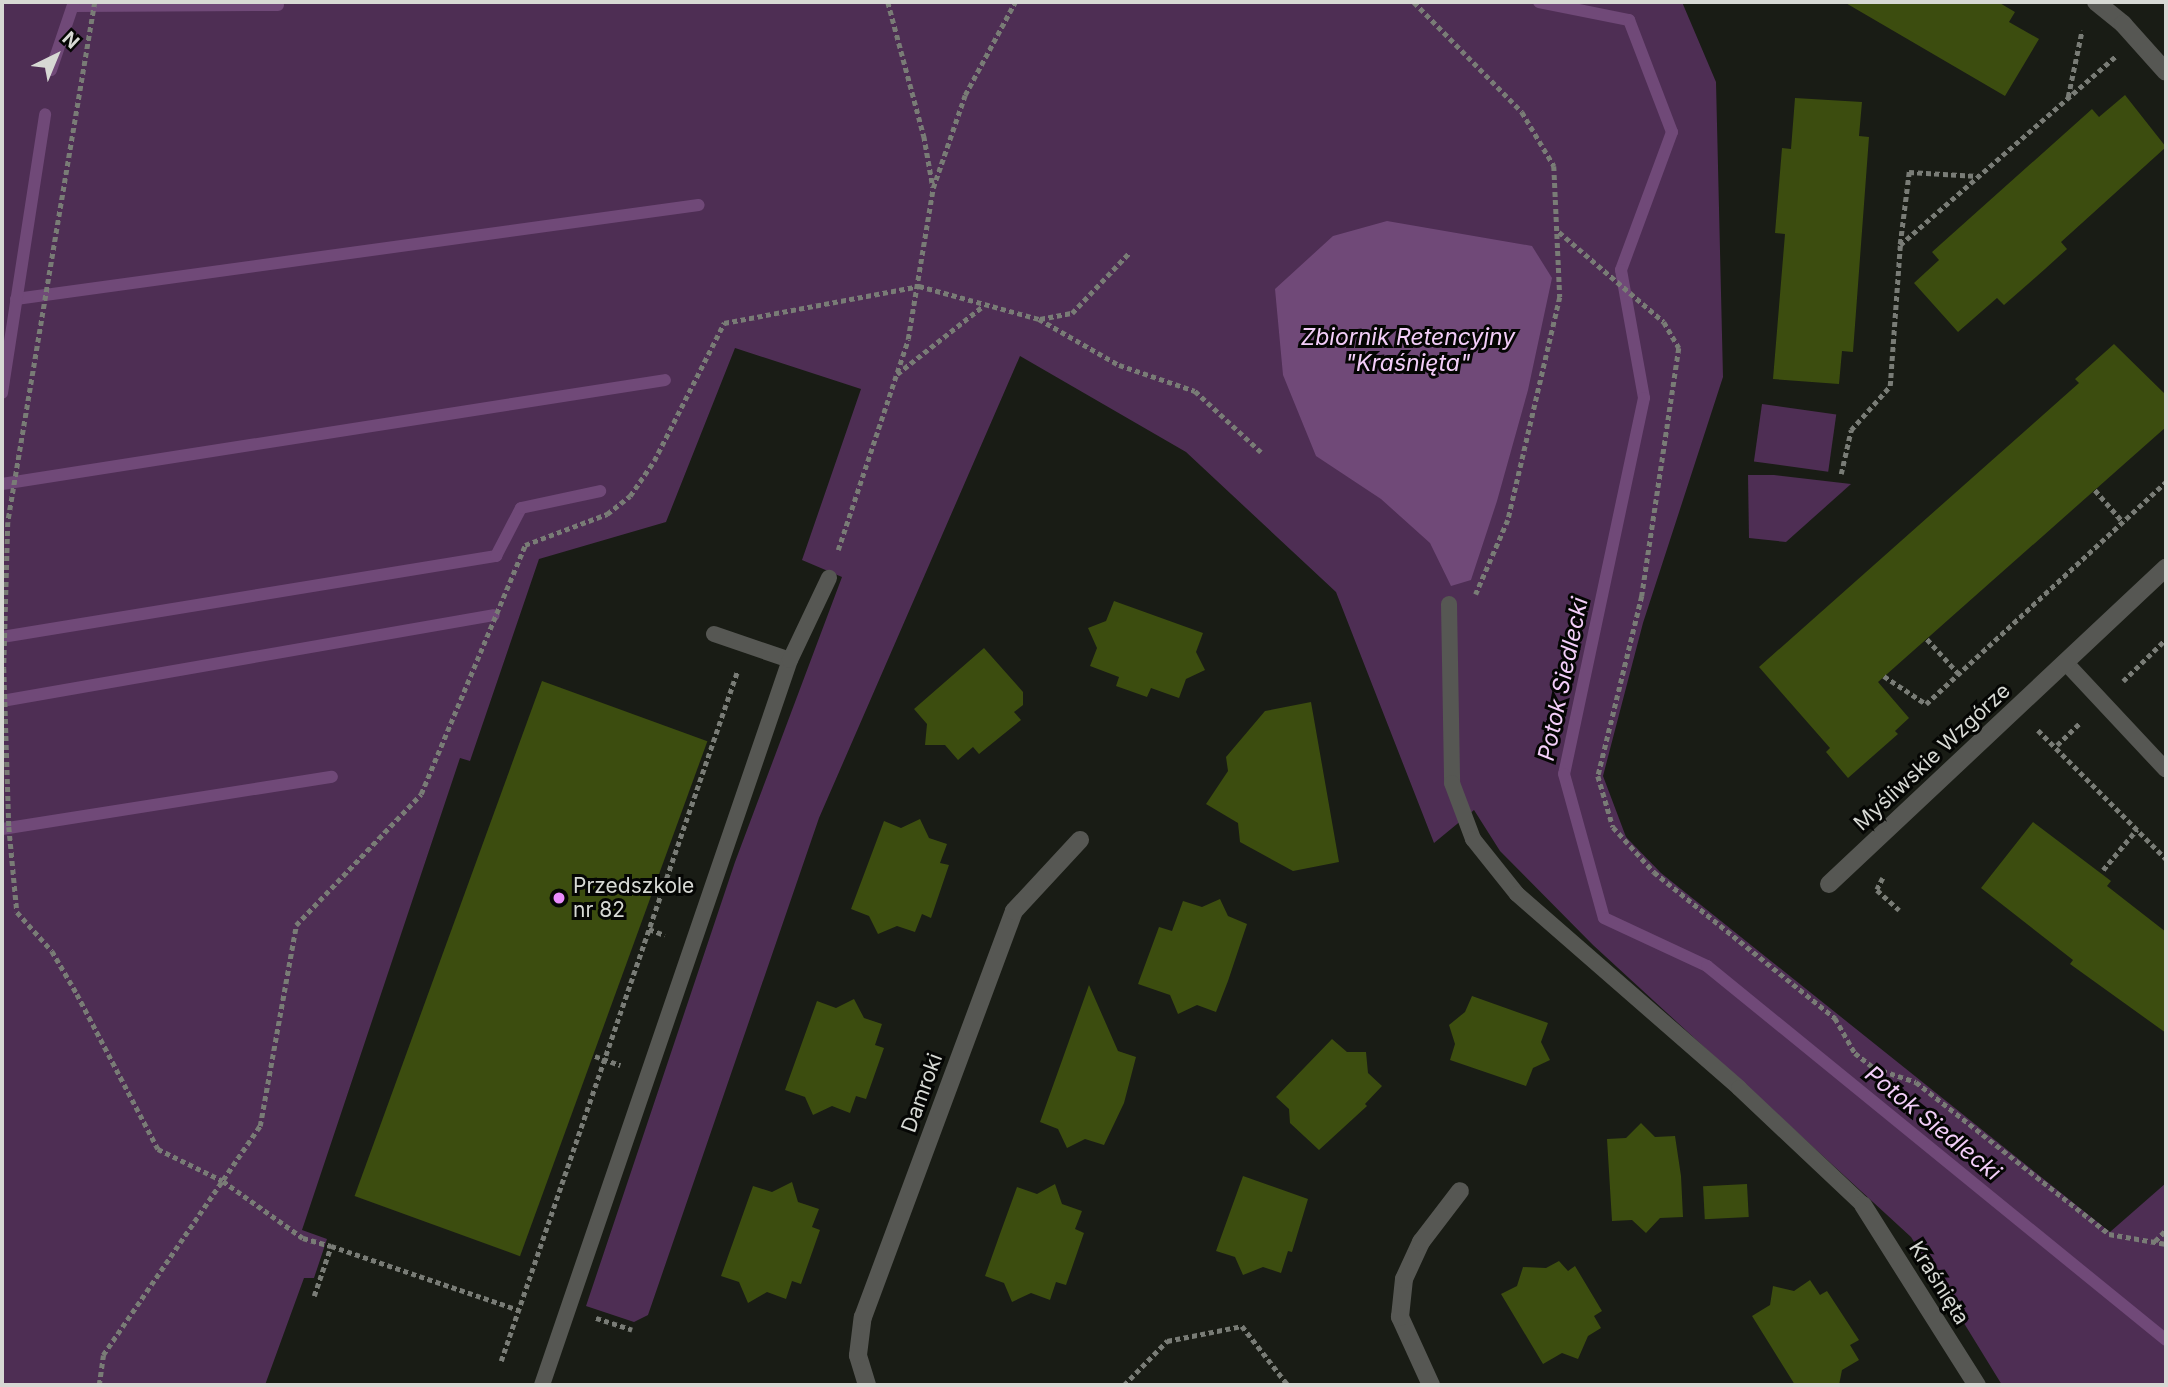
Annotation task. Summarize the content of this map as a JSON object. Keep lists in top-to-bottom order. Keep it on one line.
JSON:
{"streets":{"street":["Myśliwskie Wzgórze","Damroki","Kraśnięta"]},"water":["Zbiornik Retencyjny \"Kraśnięta\"","Potok Siedlecki"],"places":["Przedszkole nr 82"],"north":"top right"}
